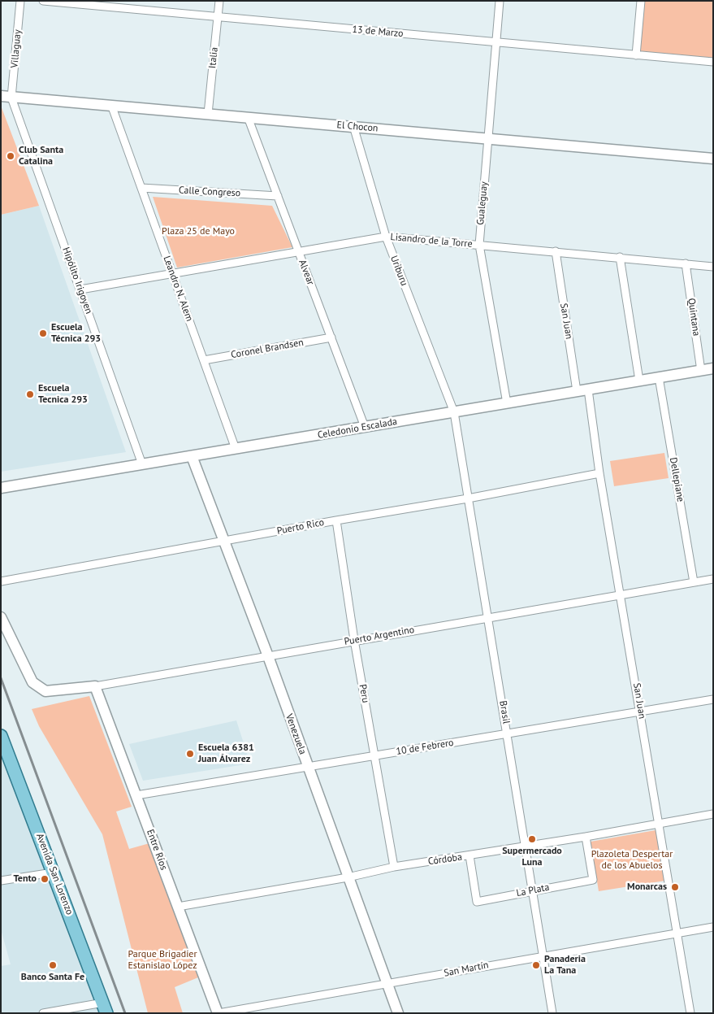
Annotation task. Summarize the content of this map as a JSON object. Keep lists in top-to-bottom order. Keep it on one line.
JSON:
{"streets":{"main road":["Avenida San Lorenzo"],"street":["13 de Marzo","Villaguay","Italia","El Chocon","Calle Congreso","Gualeguay","Lisandro de la Torre","Uriburu","Alvear","Hipólito Irigoyen","Leandro N. Alem","Quintana","San Juan","Coronel Brandsen","Celedonio Escalada","Dellepiane","Puerto Rico","Puerto Argentino","Peru","Brasil","Venezuela","10 de Febrero","Entre Ríos","Córdoba","La Plata","San Martín"]},"crossings":[["13 de Marzo","Italia"],["13 de Marzo","Gualeguay"],["Villaguay","El Chocon"],["Villaguay","Hipólito Irigoyen"],["Italia","El Chocon"],["El Chocon","Gualeguay"],["El Chocon","Uriburu"],["El Chocon","Alvear"],["El Chocon","Hipólito Irigoyen"],["El Chocon","Leandro N. Alem"],["Calle Congreso","Alvear"],["Calle Congreso","Leandro N. Alem"],["Gualeguay","Lisandro de la Torre"],["Gualeguay","Celedonio Escalada"],["Lisandro de la Torre","Uriburu"],["Lisandro de la Torre","Alvear"],["Lisandro de la Torre","Hipólito Irigoyen"],["Lisandro de la Torre","Leandro N. Alem"],["Lisandro de la Torre","Quintana"],["Lisandro de la Torre","San Juan"],["Uriburu","Celedonio Escalada"],["Uriburu","Brasil"],["Alvear","Coronel Brandsen"],["Alvear","Celedonio Escalada"],["Hipólito Irigoyen","Celedonio Escalada"],["Leandro N. Alem","Coronel Brandsen"],["Leandro N. Alem","Celedonio Escalada"],["Quintana","Celedonio Escalada"],["San Juan","Celedonio Escalada"],["San Juan","Puerto Rico"],["San Juan","Puerto Argentino"],["San Juan","10 de Febrero"],["San Juan","Córdoba"],["San Juan","San Martín"],["Celedonio Escalada","Dellepiane"],["Celedonio Escalada","Brasil"],["Celedonio Escalada","Venezuela"],["Dellepiane","Puerto Argentino"],["Puerto Rico","Peru"],["Puerto Rico","Brasil"],["Puerto Rico","Venezuela"],["Puerto Argentino","Peru"],["Puerto Argentino","Brasil"],["Puerto Argentino","Venezuela"],["Puerto Argentino","Entre Ríos"],["Peru","10 de Febrero"],["Peru","Córdoba"],["Brasil","10 de Febrero"],["Brasil","Córdoba"],["Brasil","La Plata"],["Brasil","San Martín"],["Venezuela","10 de Febrero"],["Venezuela","Córdoba"],["Venezuela","San Martín"],["10 de Febrero","Entre Ríos"],["Entre Ríos","Córdoba"],["Entre Ríos","San Martín"],["Córdoba","La Plata"]],"parks":["Plaza 25 de Mayo","Plazoleta Despertar de los Abuelos","Parque Brigadier Estanislao López"],"places":["Club Santa Catalina","Escuela Técnica 293","Escuela Tecnica 293","Escuela 6381 Juan Álvarez","Supermercado Luna","Tento","Monarcas","Banco Santa Fe","Panaderia La Tana"]}
